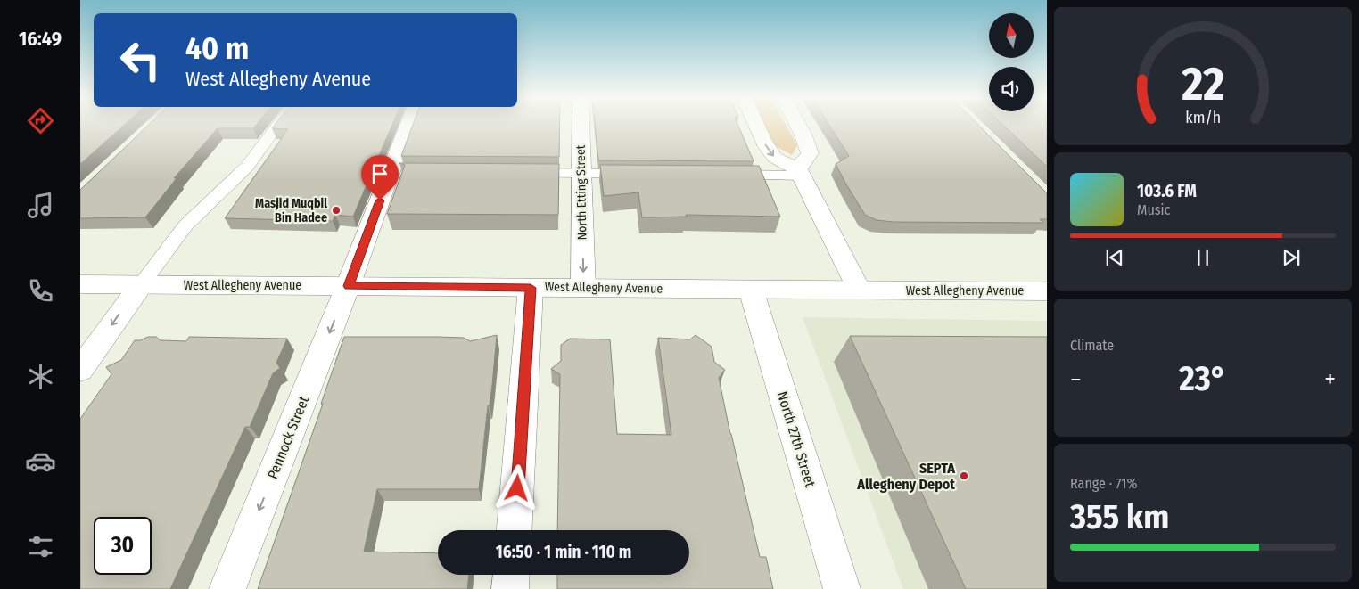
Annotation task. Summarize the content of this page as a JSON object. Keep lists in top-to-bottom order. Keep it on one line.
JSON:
{"streets":{"street":["North Etting Street","West Allegheny Avenue","Pennock Street","North 27th Street"]},"crossings":[["North Etting Street","West Allegheny Avenue"],["West Allegheny Avenue","Pennock Street"],["West Allegheny Avenue","North 27th Street"]],"one_way":["North Etting Street"],"places":["Masjid Muqbil Bin Hadee","SEPTA Allegheny Depot"],"north":"top","page":{"tabs":"16:49","turn":["40 m","West Allegheny Avenue"],"song":["103.6 FM","Music"],"tile":["Climate",["Range · 71%","355 km"]],"heat":["−","23°","+"],"limit":"30","trip":"16:50 · 1 min · 110 m","gauge":["22","km/h"]}}
